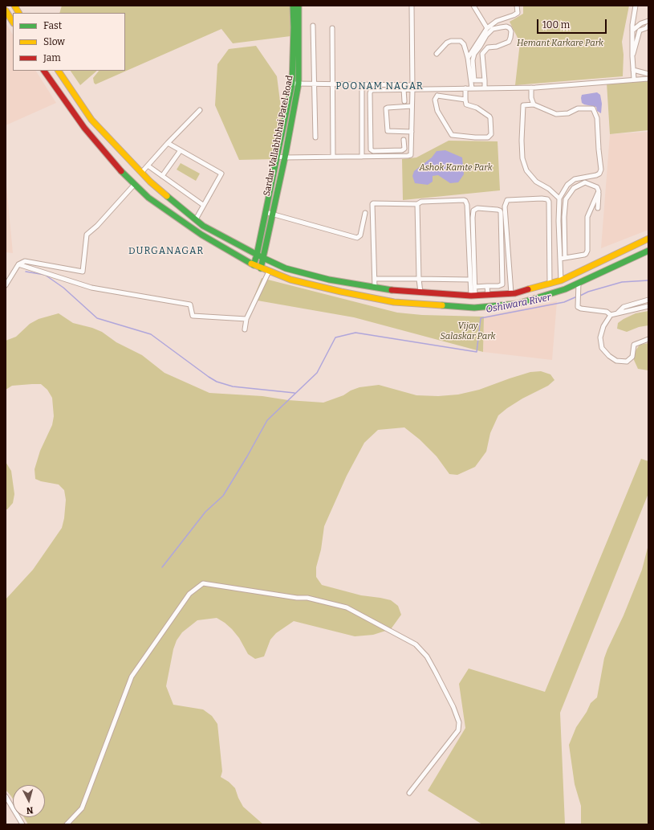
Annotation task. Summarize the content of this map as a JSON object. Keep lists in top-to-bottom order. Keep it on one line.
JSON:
{"streets":{"main road":["Sardar Vallabhbhai Patel Road"]},"districts":["POONAM NAGAR","DURGANAGAR"],"water":["Oshiwara River"],"parks":["Hemant Karkare Park","Ashok Kamte Park","Vijay Salaskar Park"],"legend":["Fast","Slow","Jam"],"scale_bar":"100 m","north":"bottom"}
